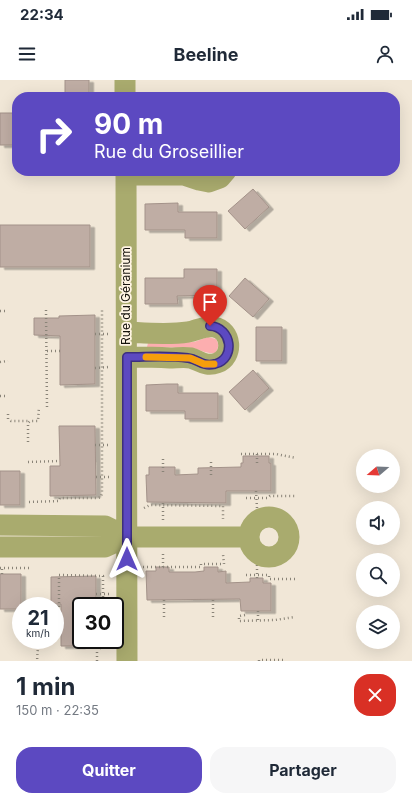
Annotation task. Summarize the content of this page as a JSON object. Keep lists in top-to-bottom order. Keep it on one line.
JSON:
{"streets":{"street":["Rue du Géranium"]},"north":"left","page":{"status":"22:34","header":"Beeline","turn":["90 m","Rue du Groseillier"],"speed":"21 km/h","limit":"30","heading":["1 min","150 m · 22:35"],"buttons":["Quitter","Partager"]}}
